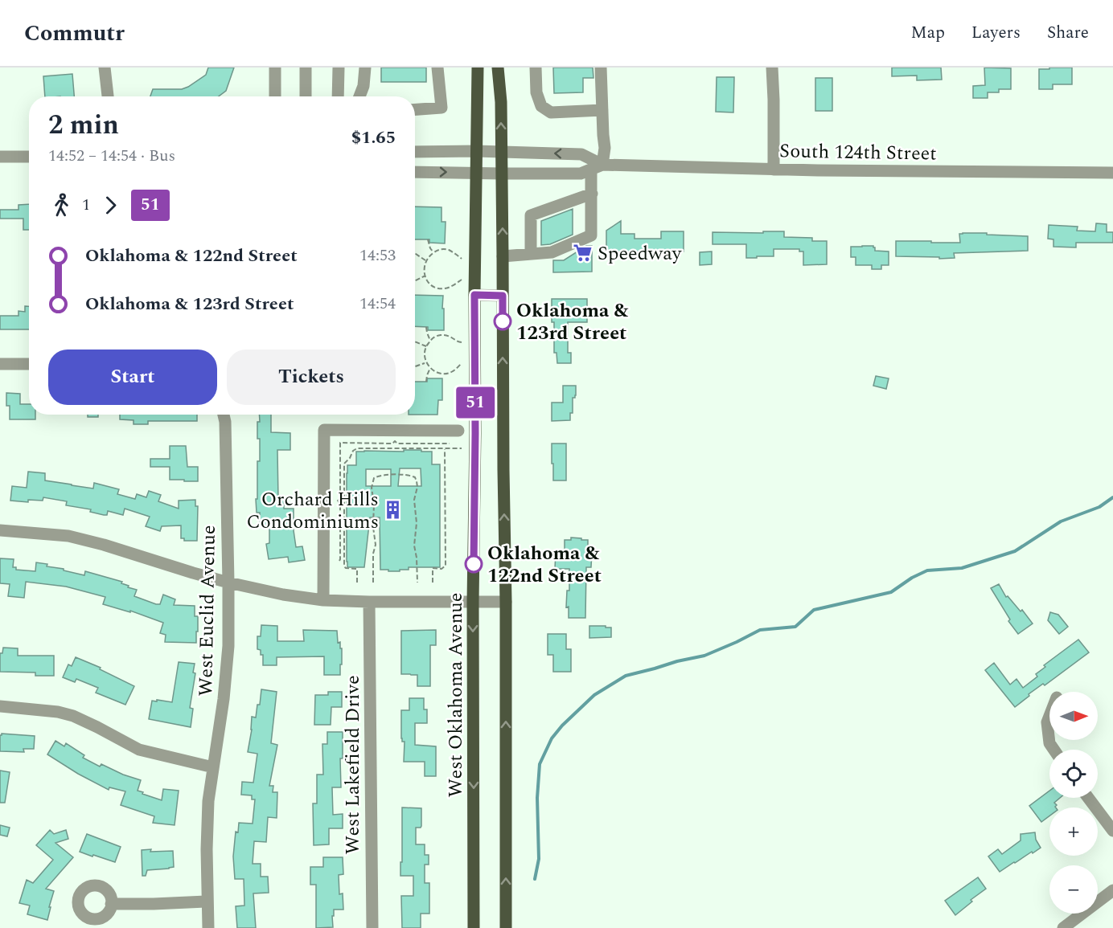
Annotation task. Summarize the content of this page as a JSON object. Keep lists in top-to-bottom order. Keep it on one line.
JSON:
{"streets":{"main road":["West Oklahoma Avenue"],"street":["South 124th Street","West Euclid Avenue","West Lakefield Drive"]},"crossings":[["South 124th Street","West Oklahoma Avenue"]],"places":{"supermarket":["Speedway"],"other":["Oklahoma & 123rd Street","Oklahoma & 122nd Street"],"building":["Orchard Hills Condominiums"]},"lines":["bus line 51"],"north":"right","page":{"header":"Commutr","nav":["Map","Layers","Share"],"on_map":"51","heading":["2 min","14:52 – 14:54 · Bus","$1.65"],"legs":["1","51"],"list":[{"name":"Oklahoma & 122nd Street","value":"14:53"},{"name":"Oklahoma & 123rd Street","value":"14:54"}],"buttons":["Start","Tickets"],"map_buttons":["+","−"]}}
